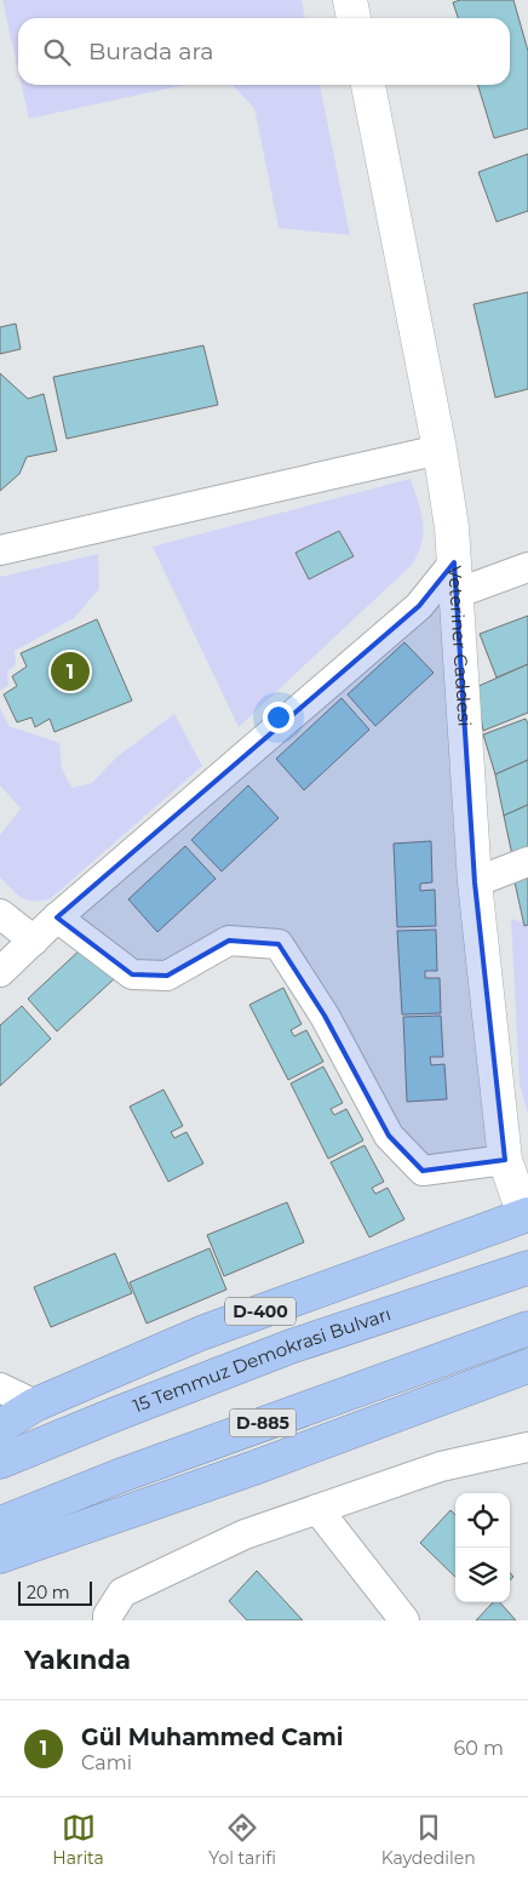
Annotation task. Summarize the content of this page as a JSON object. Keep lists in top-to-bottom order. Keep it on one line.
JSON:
{"streets":{"highway":["D-400","15 Temmuz Demokrasi Bulvarı","D-885"],"main road":["Veteriner Caddesi"]},"crossings":[["Veteriner Caddesi","D-400"]],"scale_bar":"20 m","page":{"search":"Burada ara","pins":"1","scale":"20 m","heading":"Yakında","list":[{"mark":"1","name":"Gül Muhammed Cami","note":"Cami","value":"60 m"}],"nav":["Harita","Yol tarifi","Kaydedilen"]}}
